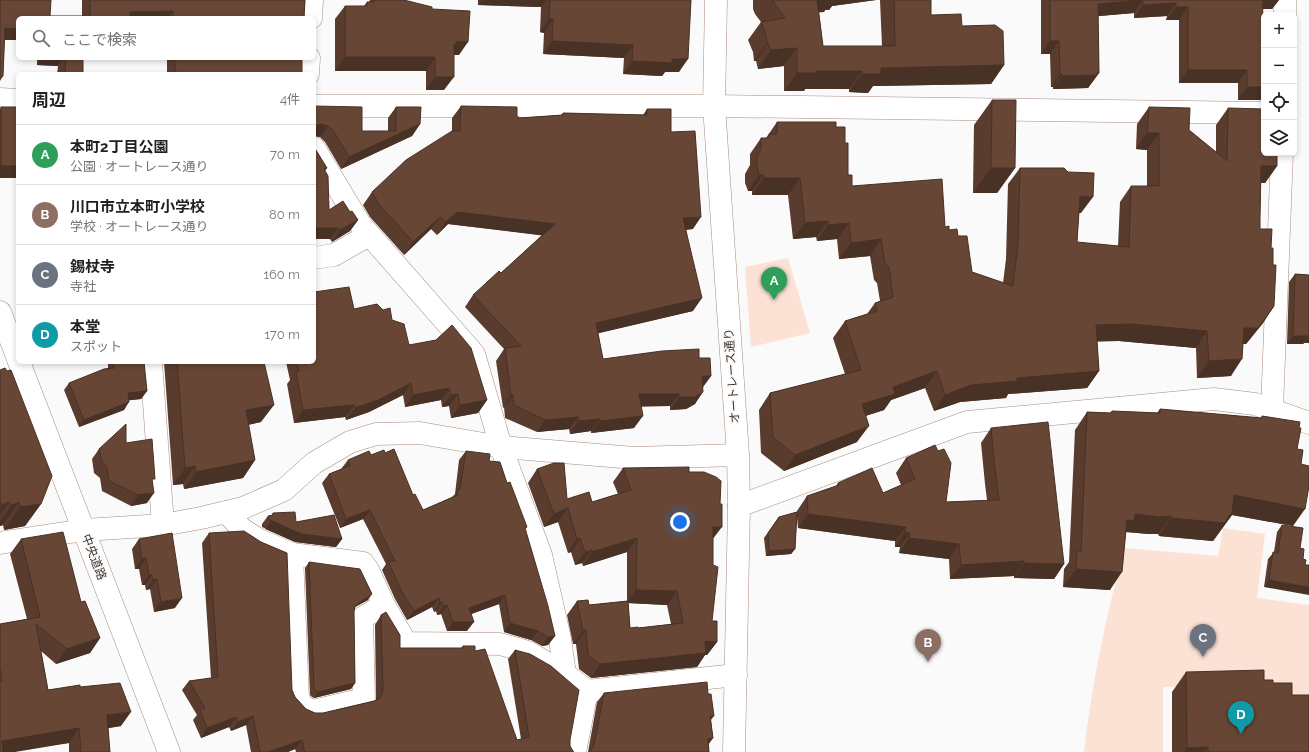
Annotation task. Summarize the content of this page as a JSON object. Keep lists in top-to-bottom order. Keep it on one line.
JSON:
{"streets":{"street":["オートレース通り","中央道路"]},"page":{"map_buttons":["+","−"],"search":"ここで検索","heading":["周辺","4件"],"list":[{"mark":"A","name":"本町2丁目公園","note":"公園 · オートレース通り","value":"70 m"},{"mark":"B","name":"川口市立本町小学校","note":"学校 · オートレース通り","value":"80 m"},{"mark":"C","name":"錫杖寺","note":"寺社","value":"160 m"},{"mark":"D","name":"本堂","note":"スポット","value":"170 m"}],"pins":["A","C","B","D"]}}
